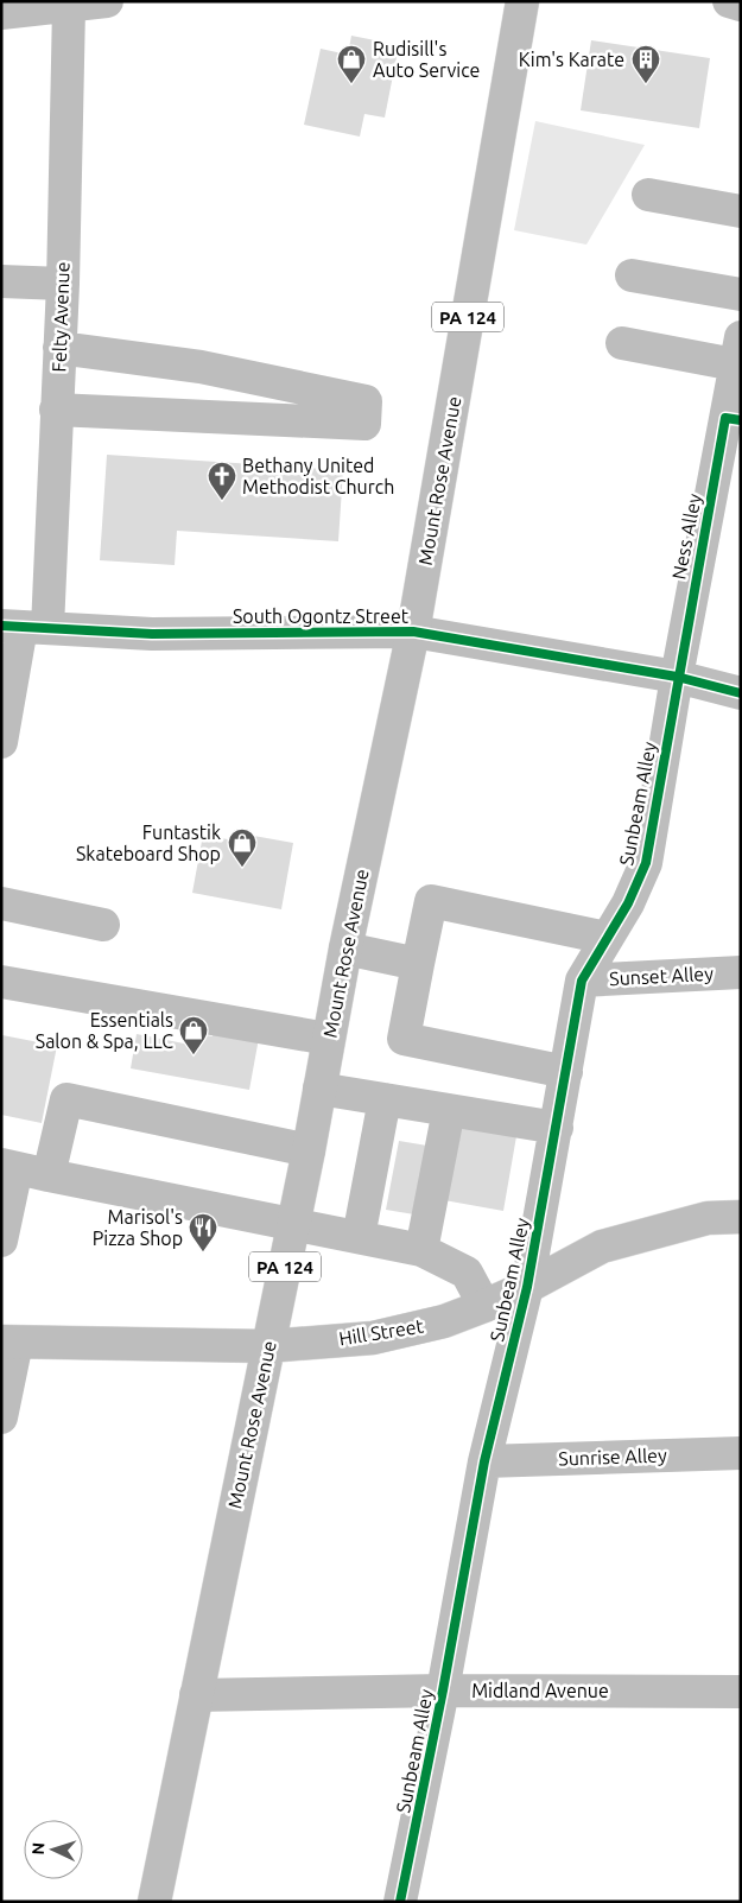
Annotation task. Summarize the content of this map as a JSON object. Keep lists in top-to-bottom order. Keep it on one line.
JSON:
{"streets":{"street":["Felty Avenue","PA 124","Mount Rose Avenue","Ness Alley","South Ogontz Street","Sunbeam Alley","Sunset Alley","Hill Street","Sunrise Alley","Midland Avenue"]},"crossings":[["Felty Avenue","South Ogontz Street"],["Mount Rose Avenue","South Ogontz Street"],["Mount Rose Avenue","Hill Street"],["Mount Rose Avenue","Midland Avenue"],["Ness Alley","South Ogontz Street"],["Ness Alley","Sunbeam Alley"],["South Ogontz Street","Sunbeam Alley"],["Sunbeam Alley","Sunset Alley"],["Sunbeam Alley","Hill Street"],["Sunbeam Alley","Sunrise Alley"],["Sunbeam Alley","Midland Avenue"]],"places":{"shop":["Rudisill's Auto Service","Funtastik Skateboard Shop","Essentials Salon & Spa, LLC"],"building":["Kim's Karate"],"church":["Bethany United Methodist Church"],"restaurant":["Marisol's Pizza Shop"]},"north":"left"}
